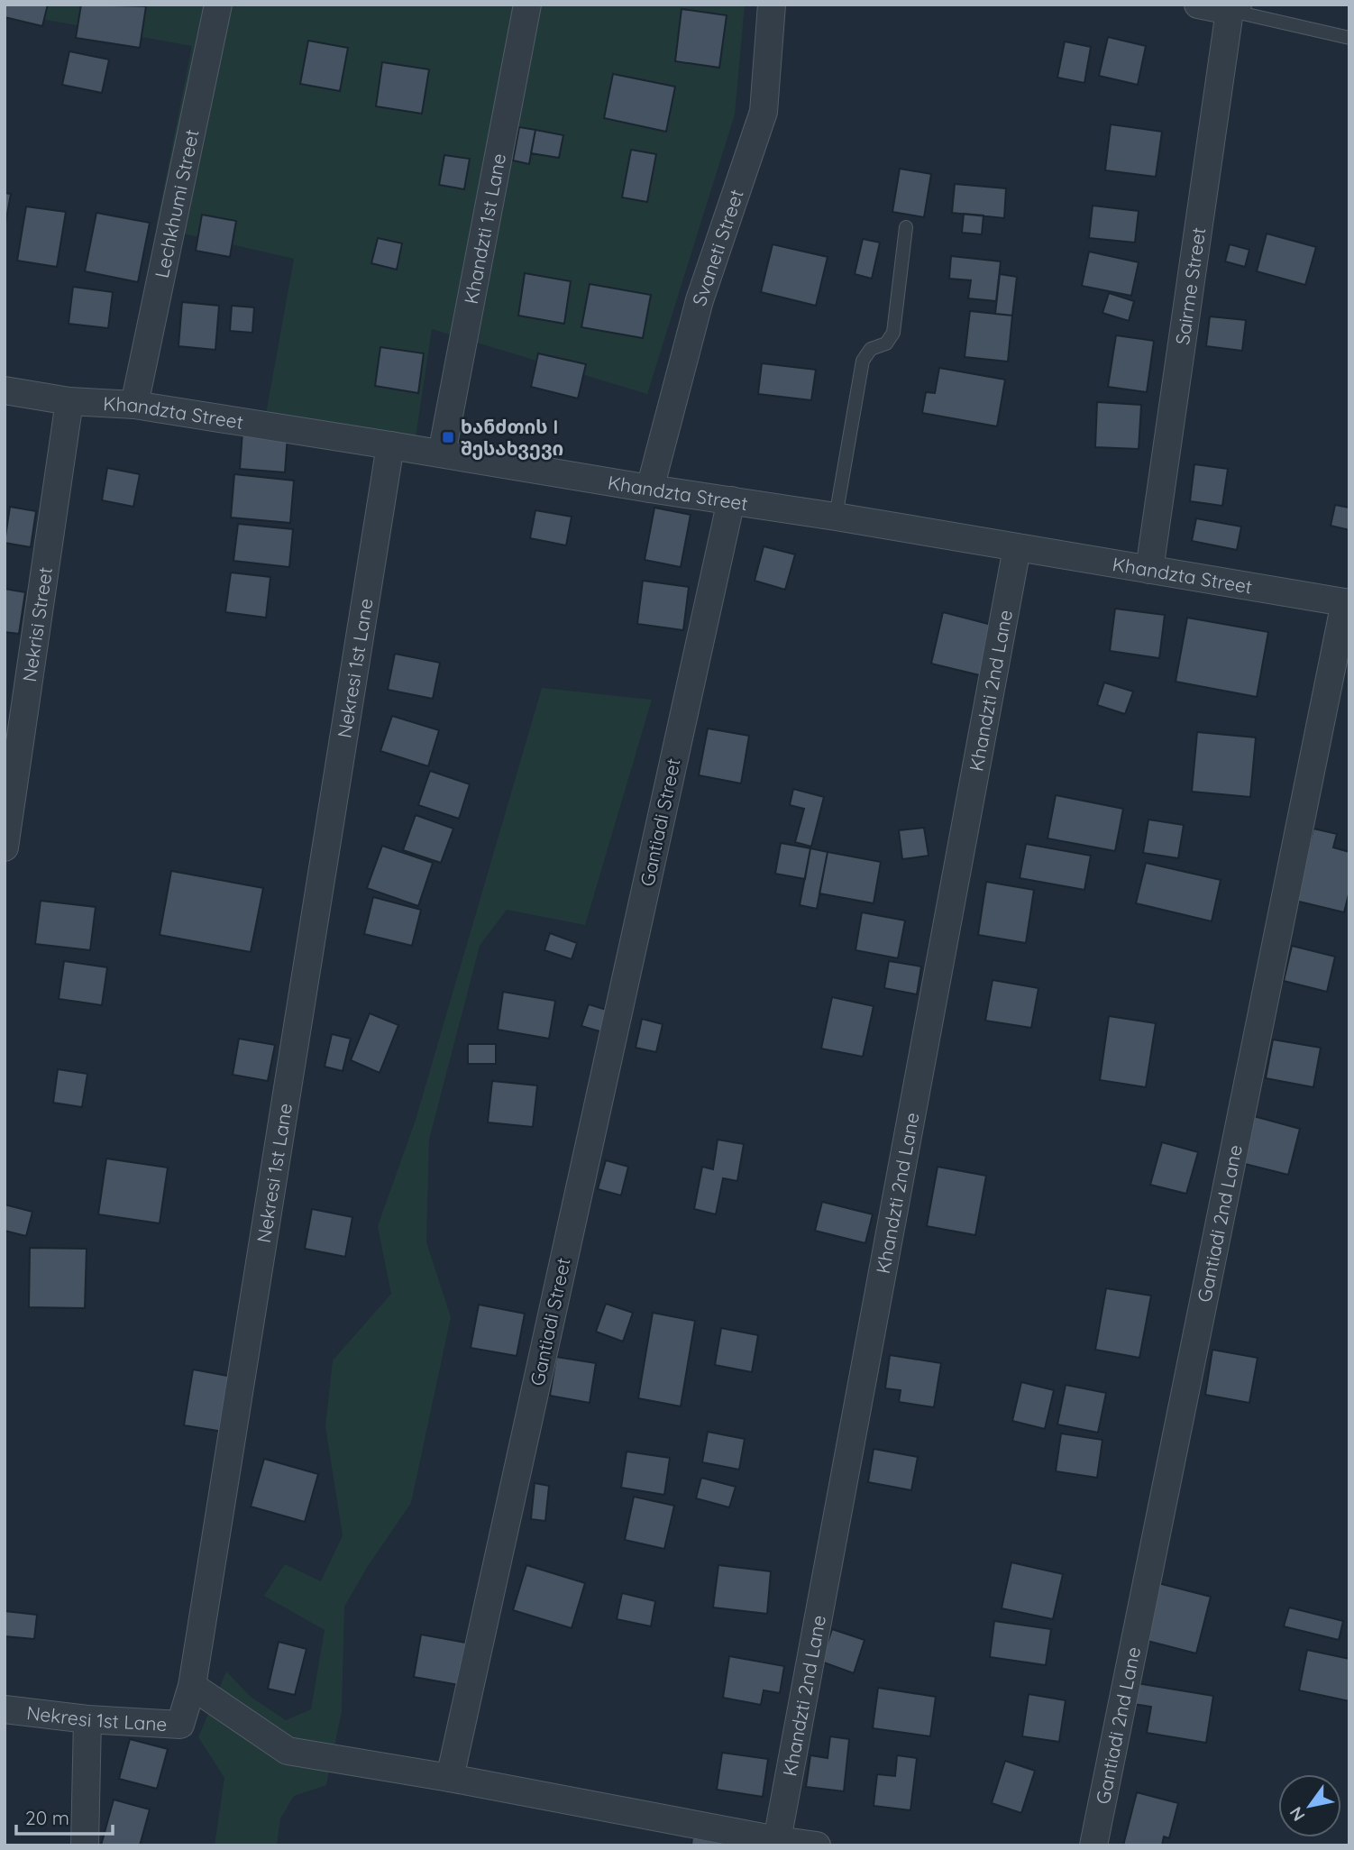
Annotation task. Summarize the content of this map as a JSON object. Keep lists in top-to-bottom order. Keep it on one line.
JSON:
{"streets":{"street":["Lechkhumi Street","Khandzti 1st Lane","Svaneti Street","Sairme Street","Khandzta Street","Nekrisi Street","Nekresi 1st Lane","Khandzti 2nd Lane","Gantiadi Street","Gantiadi 2nd Lane"]},"crossings":[["Lechkhumi Street","Khandzta Street"],["Khandzti 1st Lane","Khandzta Street"],["Svaneti Street","Khandzta Street"],["Sairme Street","Khandzta Street"],["Khandzta Street","Nekrisi Street"],["Khandzta Street","Nekresi 1st Lane"],["Khandzta Street","Khandzti 2nd Lane"],["Khandzta Street","Gantiadi Street"],["Khandzta Street","Gantiadi 2nd Lane"]],"places":{"transit":["ხანძთის I შესახვევი"]},"scale_bar":"20 m","north":"bottom left"}
